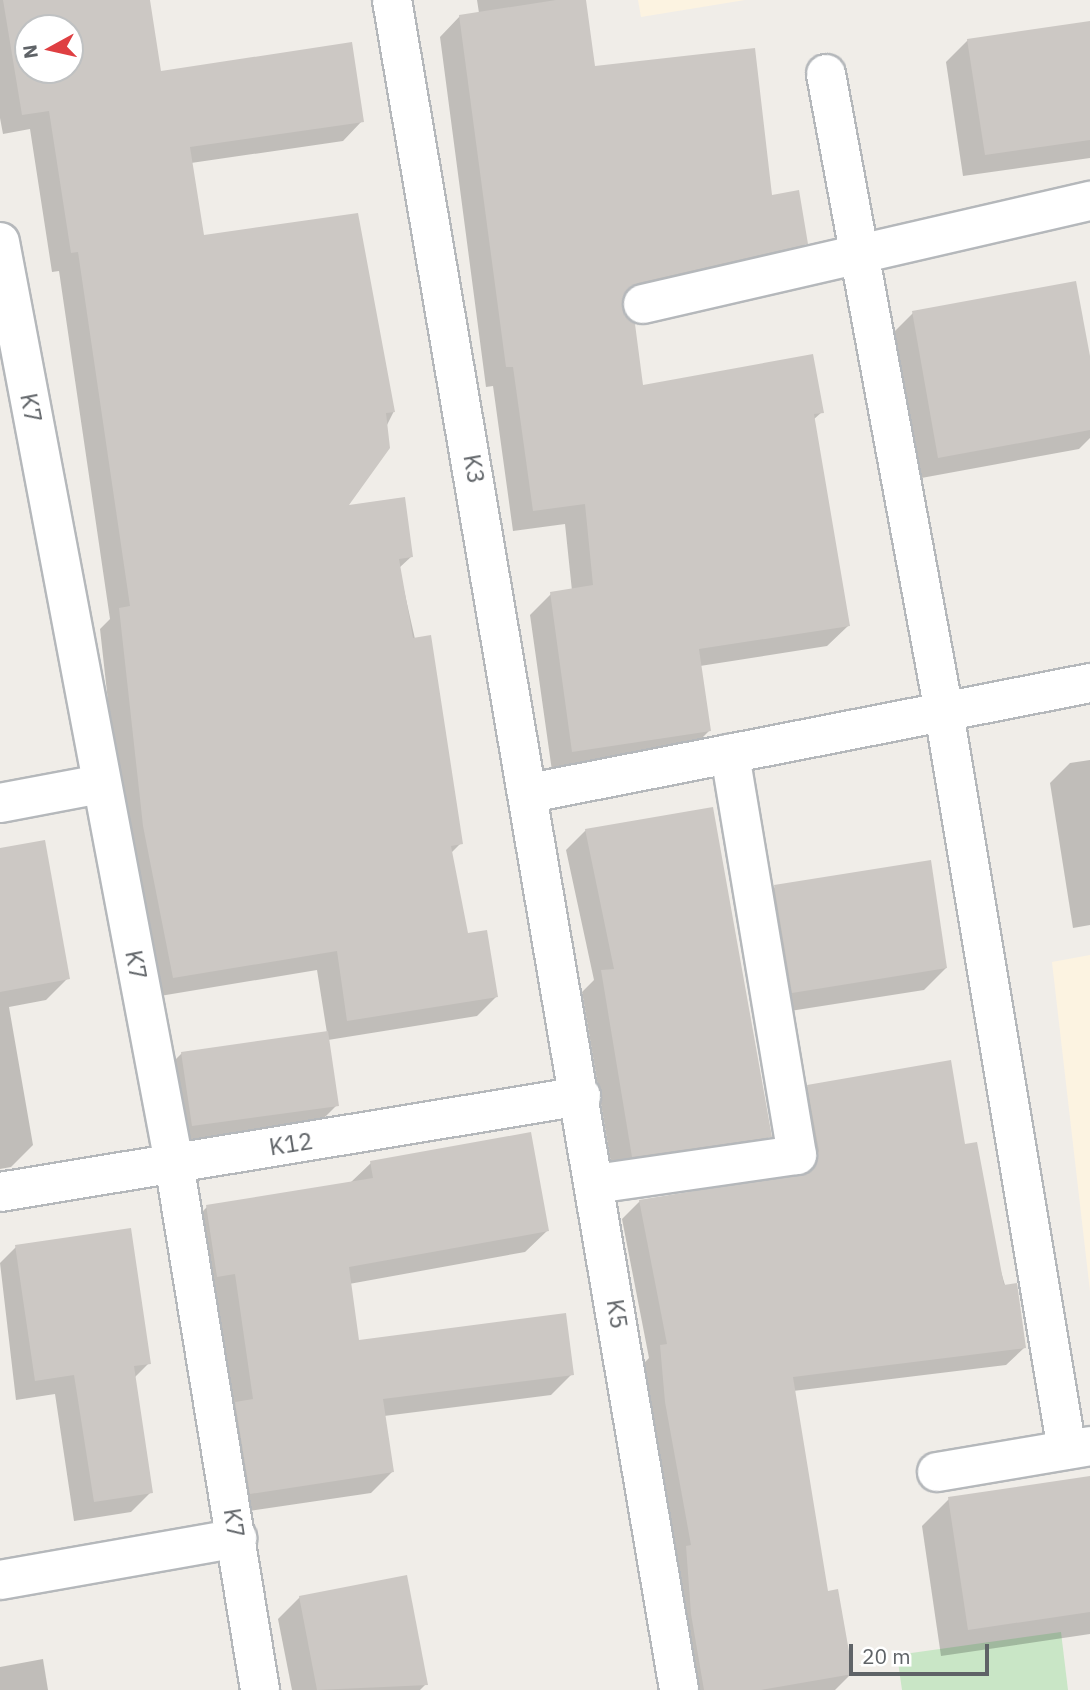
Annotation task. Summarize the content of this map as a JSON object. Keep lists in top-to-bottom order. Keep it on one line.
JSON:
{"streets":{"street":["K7","K3","K12","K5"]},"crossings":[["K7","K12"],["K3","K5"],["K12","K5"]],"scale_bar":"20 m","north":"left"}
